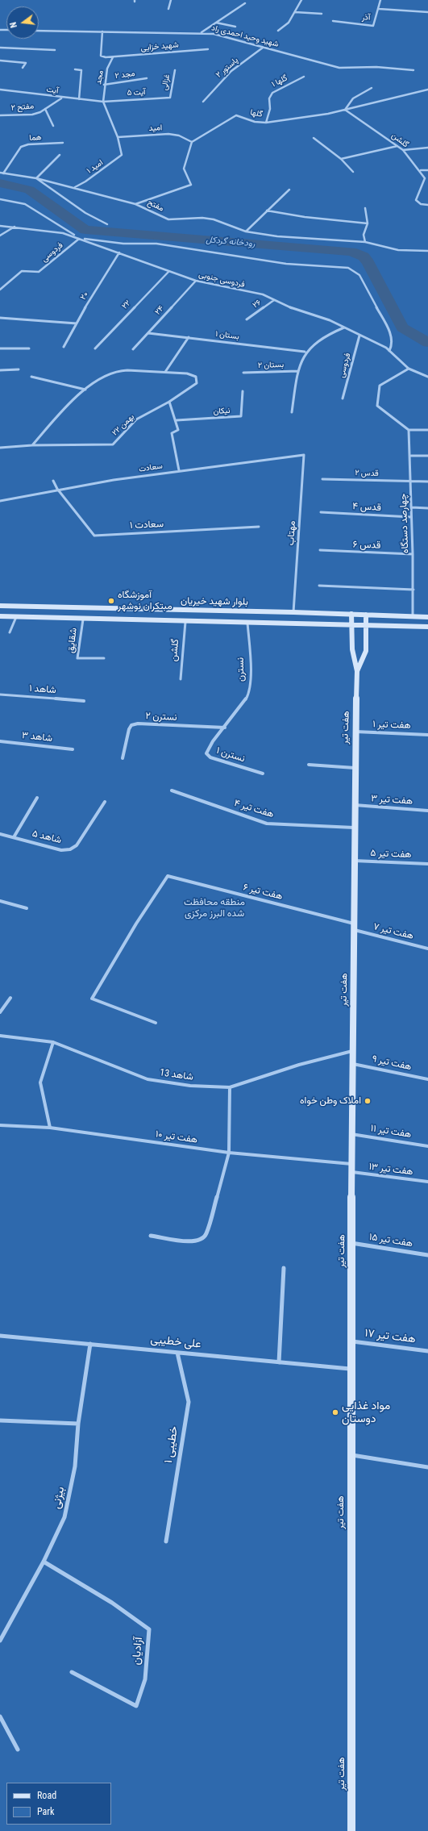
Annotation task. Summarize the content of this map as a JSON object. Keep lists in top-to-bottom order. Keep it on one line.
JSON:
{"streets":{"street":["آذر","شهید وحید احمدی راد","شهید خزایی","پاستور ۲","مجد ۲","مجد","گلها ۱","غزالی","آیت","آیت ۵","مفتح ۲","گلها","امید","هما","گلشن","امید ۱","مفتح","فردوسی","فردوسی جنوبی","۲۰","۲۶","۲۲","۲۴","بستان ۱","بستان ۲","نیکان","۲۲ بهمن","سعادت","قدس ۲","قدس ۴","چهارصد دستگاه","سعادت ۱","مهتاب","قدس ۶","بلوار شهید خیریان","شقایق","نسترن","شاهد ۱","نسترن ۲","هفت تیر ۱","هفت تیر","شاهد ۳","نسترن ۱","هفت تیر ۳","هفت تیر ۴","شاهد ۵","هفت تیر ۵","هفت تیر ۶","هفت تیر ۷","هفت تیر ۹","شاهد 13","هفت تیر ۱۱","هفت تیر ۱۰","هفت تیر ۱۳","هفت تیر ۱۵","هفت تیر ۱۷","علی خطیبی","خطیبی ۱","بیژنی","آزادیان"]},"crossings":[["شهید وحید احمدی راد","پاستور ۲"],["شهید خزایی","مجد"],["مجد ۲","مجد"],["مجد","آیت"],["مجد","آیت ۵"],["گلها ۱","گلها"],["غزالی","آیت ۵"],["آیت","آیت ۵"],["آیت","مفتح ۲"],["گلها","امید"],["گلها","گلشن"],["امید","امید ۱"],["هما","مفتح"],["گلشن","بلوار شهید خیریان"],["امید ۱","مفتح"],["فردوسی","فردوسی جنوبی"],["فردوسی جنوبی","۲۰"],["فردوسی جنوبی","۲۶"],["فردوسی جنوبی","۲۲"],["فردوسی جنوبی","۲۴"],["۲۴","بستان ۱"],["سعادت","سعادت ۱"],["سعادت","مهتاب"],["قدس ۲","چهارصد دستگاه"],["قدس ۴","چهارصد دستگاه"],["چهارصد دستگاه","قدس ۶"],["چهارصد دستگاه","بلوار شهید خیریان"],["مهتاب","بلوار شهید خیریان"],["بلوار شهید خیریان","شقایق"],["بلوار شهید خیریان","نسترن"],["بلوار شهید خیریان","هفت تیر"],["نسترن","نسترن ۲"],["نسترن","نسترن ۱"],["نسترن ۲","نسترن ۱"],["هفت تیر ۱","هفت تیر"],["هفت تیر","هفت تیر ۳"],["هفت تیر","هفت تیر ۴"],["هفت تیر","هفت تیر ۵"],["هفت تیر","هفت تیر ۶"],["هفت تیر","هفت تیر ۷"],["هفت تیر","هفت تیر ۹"],["هفت تیر","شاهد 13"],["هفت تیر","هفت تیر ۱۱"],["هفت تیر","هفت تیر ۱۰"],["هفت تیر","هفت تیر ۱۳"],["هفت تیر","هفت تیر ۱۵"],["هفت تیر","هفت تیر ۱۷"],["هفت تیر","علی خطیبی"],["هفت تیر ۶","هفت تیر ۷"],["علی خطیبی","خطیبی ۱"],["علی خطیبی","بیژنی"],["بیژنی","آزادیان"]],"water":["رودخانه گردکل"],"parks":["منطقه محافظت شده البرز مرکزی"],"places":["آموزشگاه مبتکران نوشهر","املاک وطن خواه","مواد غذایی دوستان"],"legend":["Road","Park"],"north":"left"}
